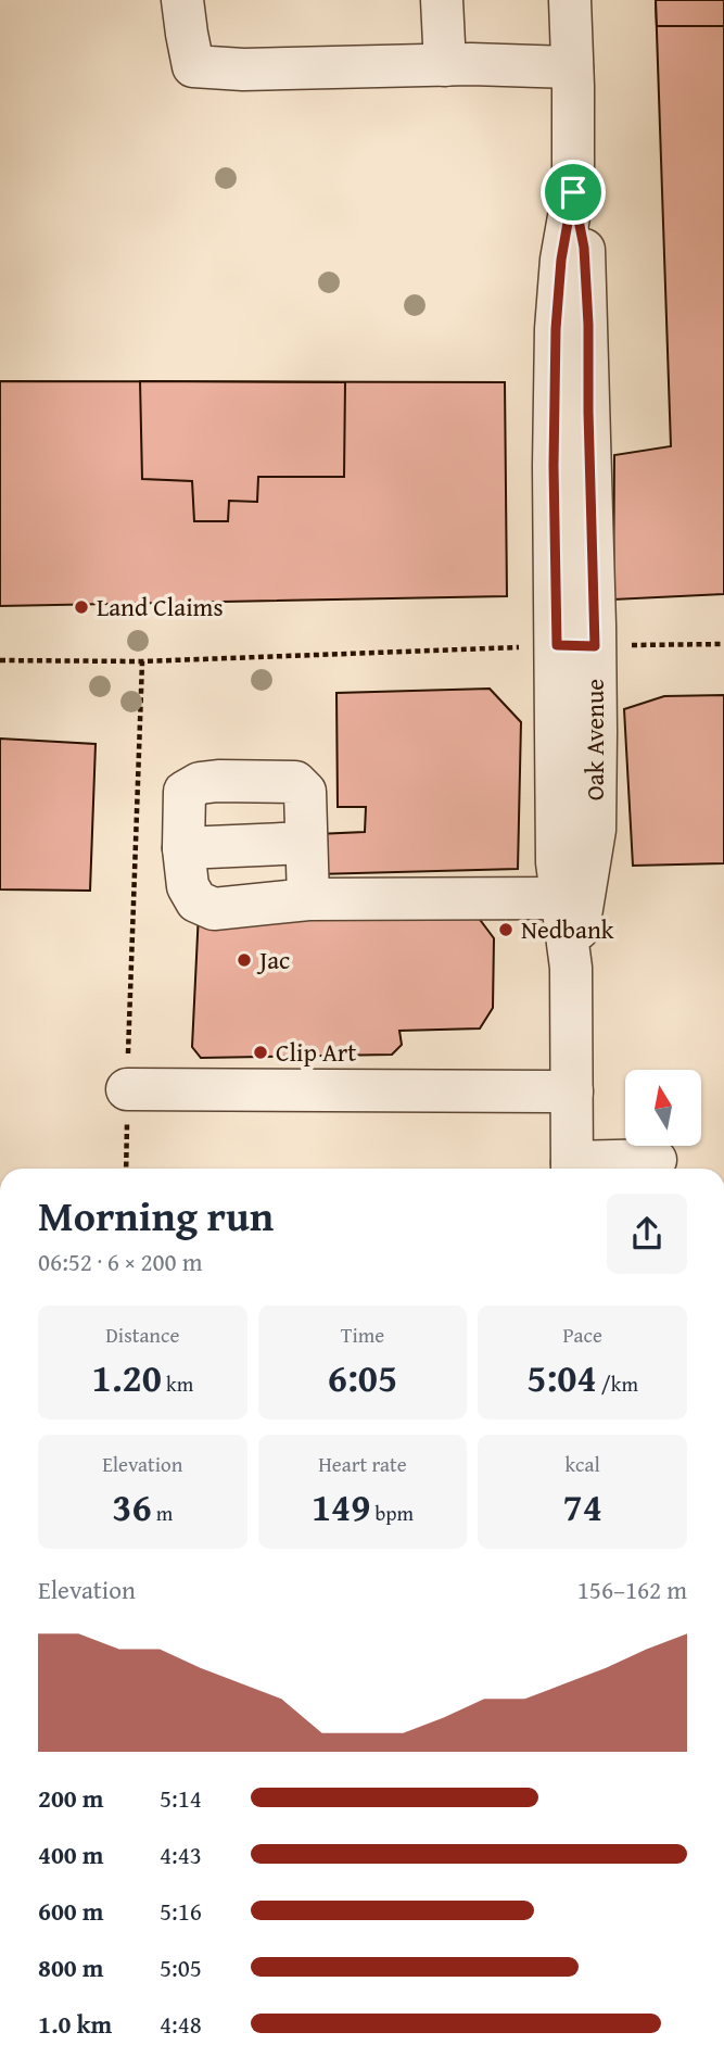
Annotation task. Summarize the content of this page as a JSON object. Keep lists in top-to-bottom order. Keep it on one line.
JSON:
{"streets":{"street":["Oak Avenue"]},"places":["Land Claims","Nedbank","Jac","Clip Art"],"north":"top","page":{"heading":["Morning run","06:52 · 6 × 200 m"],"stats":[["Distance","1.20 km"],["Time","6:05"],["Pace","5:04 /km"],["Elevation","36 m"],["Heart rate","149 bpm"],["kcal","74"]],"chart":["Elevation","156–162 m"],"list":[{"name":"200 m","note":"5:14"},{"name":"400 m","note":"4:43"},{"name":"600 m","note":"5:16"},{"name":"800 m","note":"5:05"},{"name":"1.0 km","note":"4:48"}]}}
